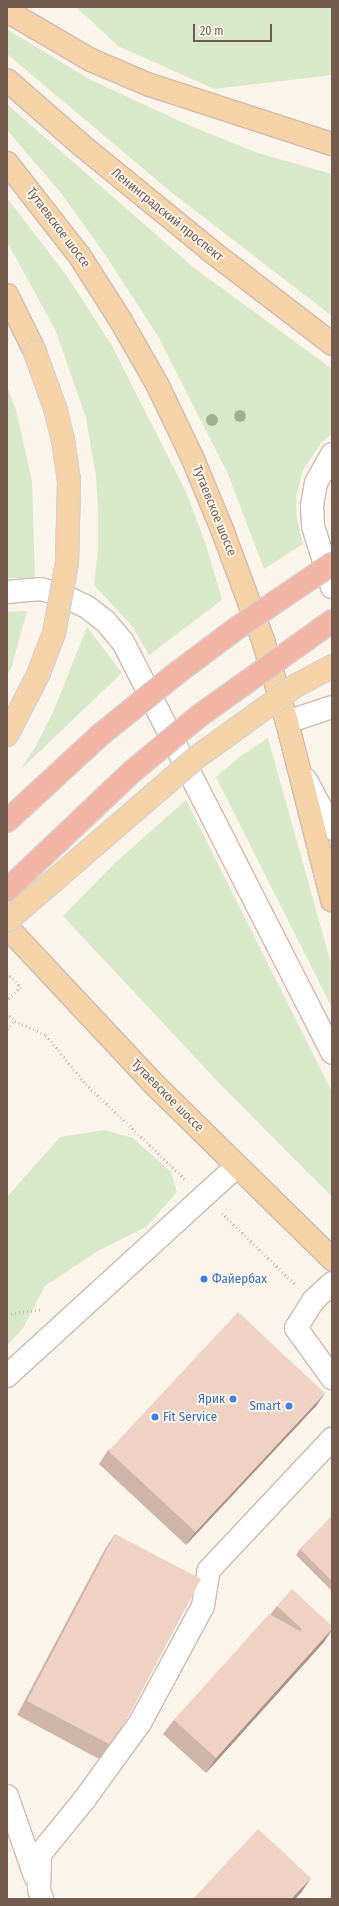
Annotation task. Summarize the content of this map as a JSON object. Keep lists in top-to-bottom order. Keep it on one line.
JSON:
{"streets":{"main road":["Ленинградский проспект","Тутаевское шоссе"]},"places":["Файербах","Ярик","Smart","Fit Service"],"scale_bar":"20 m"}
